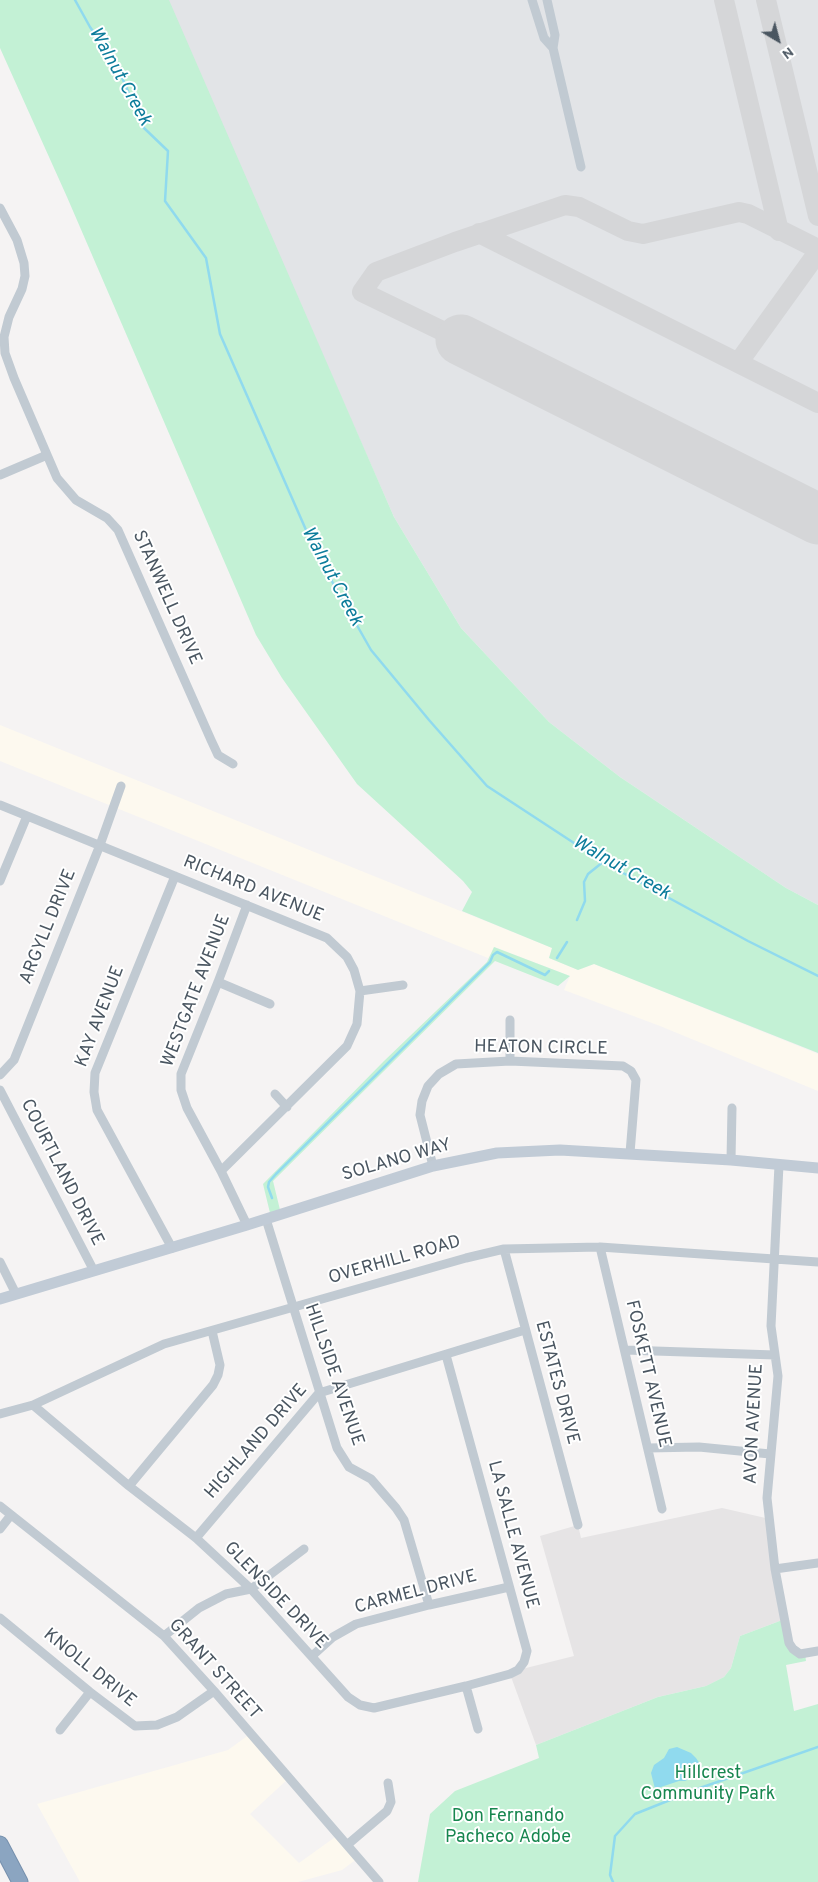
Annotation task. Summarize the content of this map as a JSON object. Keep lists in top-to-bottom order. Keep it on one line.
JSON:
{"streets":{"street":["STANWELL DRIVE","RICHARD AVENUE","ARGYLL DRIVE","WESTGATE AVENUE","KAY AVENUE","HEATON CIRCLE","SOLANO WAY","COURTLAND DRIVE","OVERHILL ROAD","FOSKETT AVENUE","HILLSIDE AVENUE","ESTATES DRIVE","AVON AVENUE","HIGHLAND DRIVE","LA SALLE AVENUE","CARMEL DRIVE","GLENSIDE DRIVE","KNOLL DRIVE","GRANT STREET"]},"crossings":[["RICHARD AVENUE","ARGYLL DRIVE"],["RICHARD AVENUE","WESTGATE AVENUE"],["RICHARD AVENUE","KAY AVENUE"],["WESTGATE AVENUE","SOLANO WAY"],["KAY AVENUE","SOLANO WAY"],["HEATON CIRCLE","SOLANO WAY"],["SOLANO WAY","COURTLAND DRIVE"],["SOLANO WAY","HILLSIDE AVENUE"],["SOLANO WAY","AVON AVENUE"],["OVERHILL ROAD","FOSKETT AVENUE"],["OVERHILL ROAD","HILLSIDE AVENUE"],["OVERHILL ROAD","ESTATES DRIVE"],["OVERHILL ROAD","AVON AVENUE"],["OVERHILL ROAD","GLENSIDE DRIVE"],["HILLSIDE AVENUE","HIGHLAND DRIVE"],["HILLSIDE AVENUE","CARMEL DRIVE"],["ESTATES DRIVE","HIGHLAND DRIVE"],["HIGHLAND DRIVE","LA SALLE AVENUE"],["HIGHLAND DRIVE","GLENSIDE DRIVE"],["LA SALLE AVENUE","CARMEL DRIVE"],["LA SALLE AVENUE","GLENSIDE DRIVE"],["CARMEL DRIVE","GLENSIDE DRIVE"],["KNOLL DRIVE","GRANT STREET"]],"water":["Walnut Creek"],"parks":["Hillcrest Community Park","Don Fernando Pacheco Adobe"],"north":"bottom right"}
